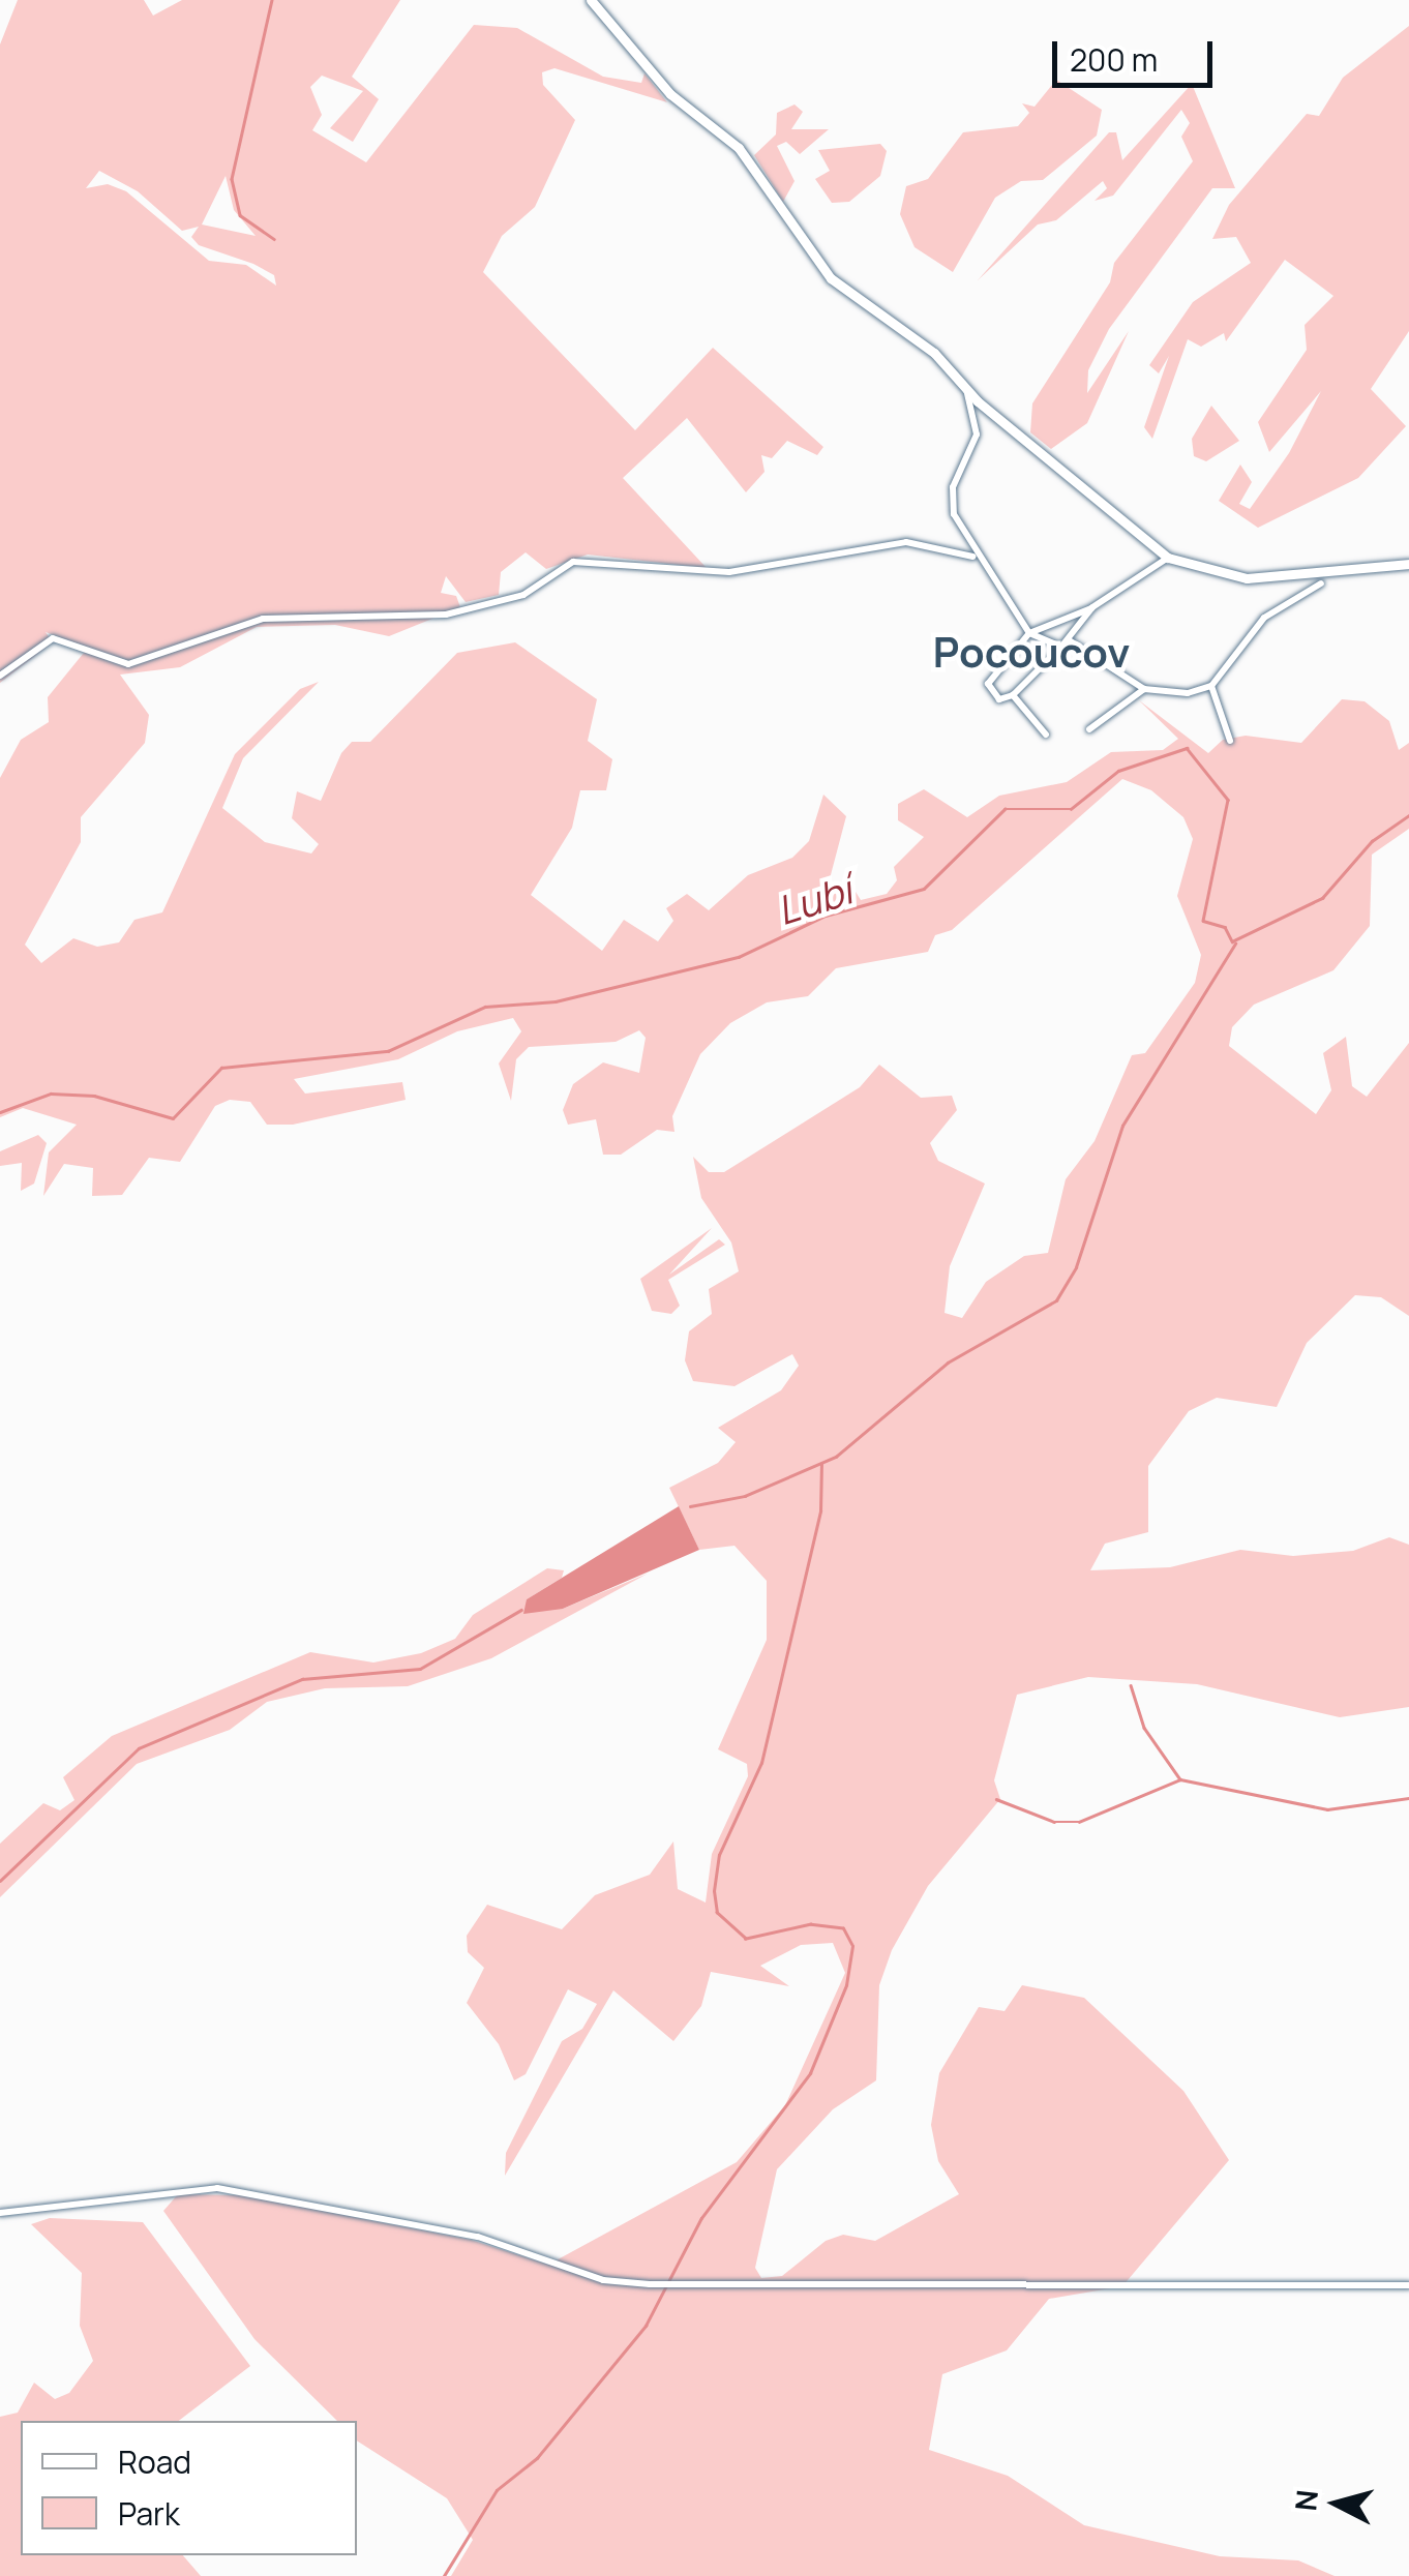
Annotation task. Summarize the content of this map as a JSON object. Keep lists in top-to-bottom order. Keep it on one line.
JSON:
{"districts":["Pocoucov"],"water":["Lubí"],"legend":["Road","Park"],"scale_bar":"200 m","north":"left"}
